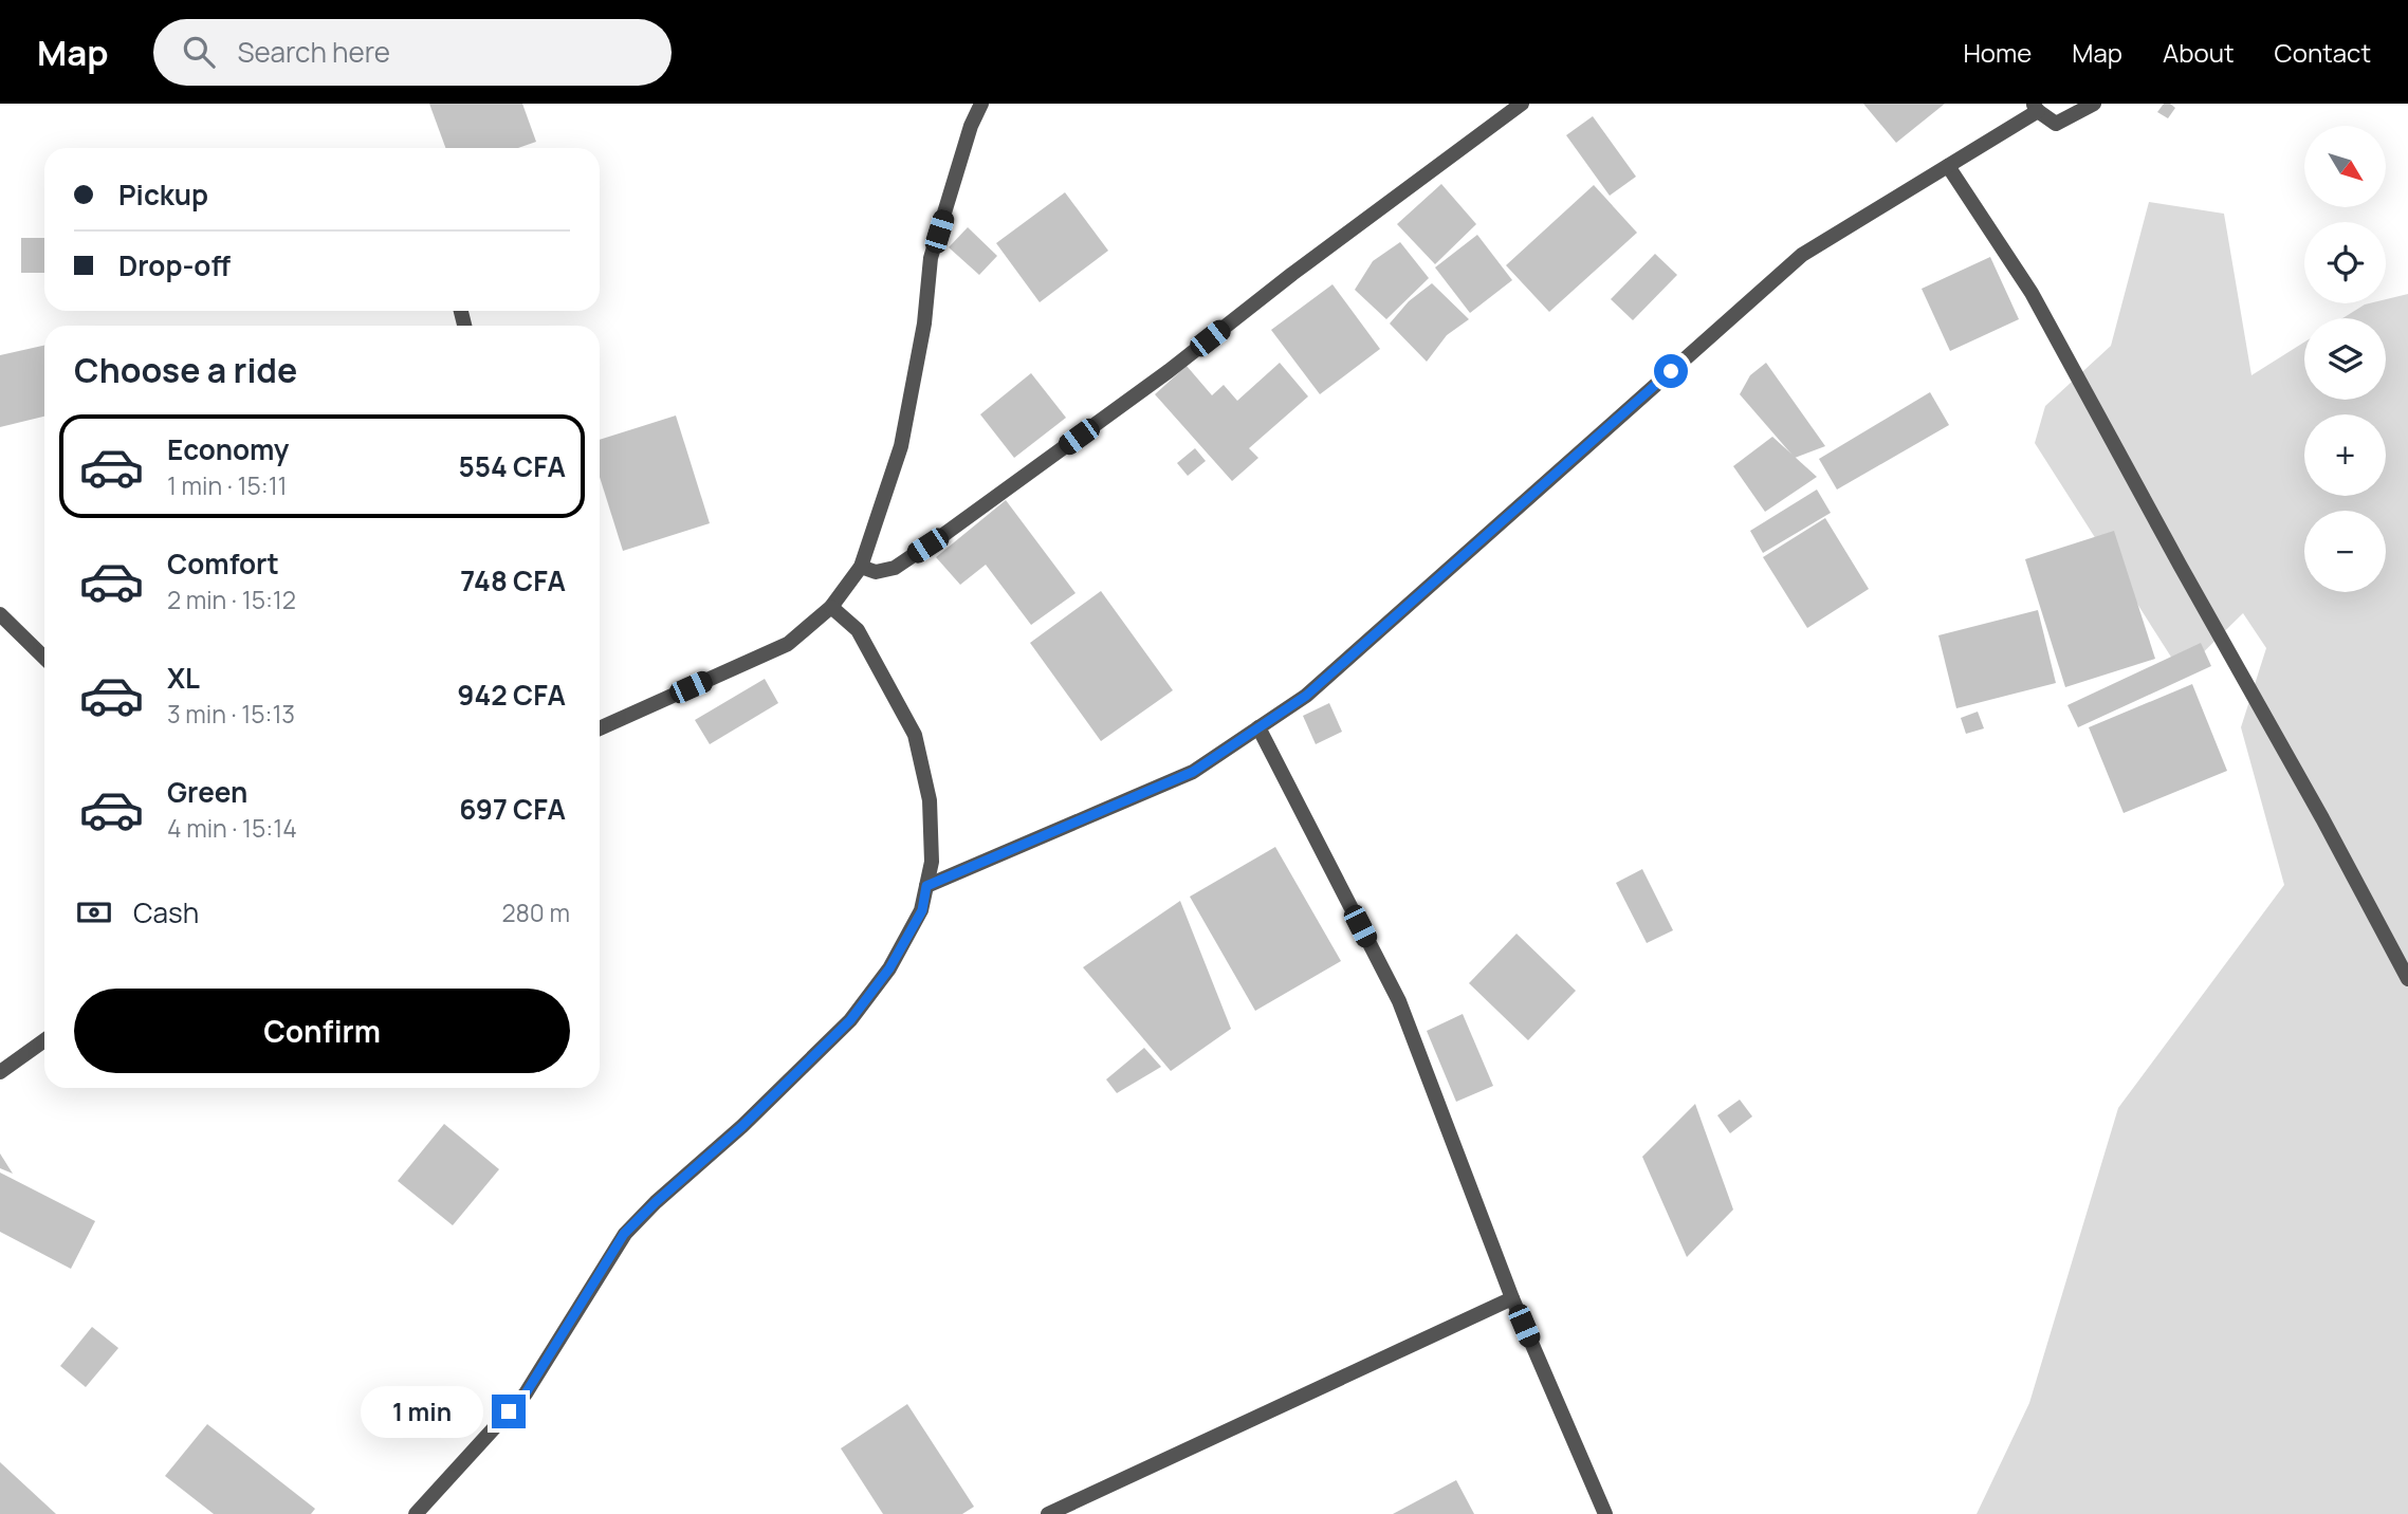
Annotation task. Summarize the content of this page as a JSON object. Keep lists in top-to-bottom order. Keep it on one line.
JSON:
{"north":"bottom right","page":{"header":"Map","search":"Search here","nav":["Home","Map","About","Contact"],"map_buttons":["+","−"],"banner":["Pickup","Drop-off"],"heading":"Choose a ride","list":[{"name":"Economy","note":"1 min · 15:11","value":"554 CFA"},{"name":"Comfort","note":"2 min · 15:12","value":"748 CFA"},{"name":"XL","note":"3 min · 15:13","value":"942 CFA"},{"name":"Green","note":"4 min · 15:14","value":"697 CFA"}],"pay":["Cash","280 m"],"buttons":"Confirm","bubble":"1 min"}}
